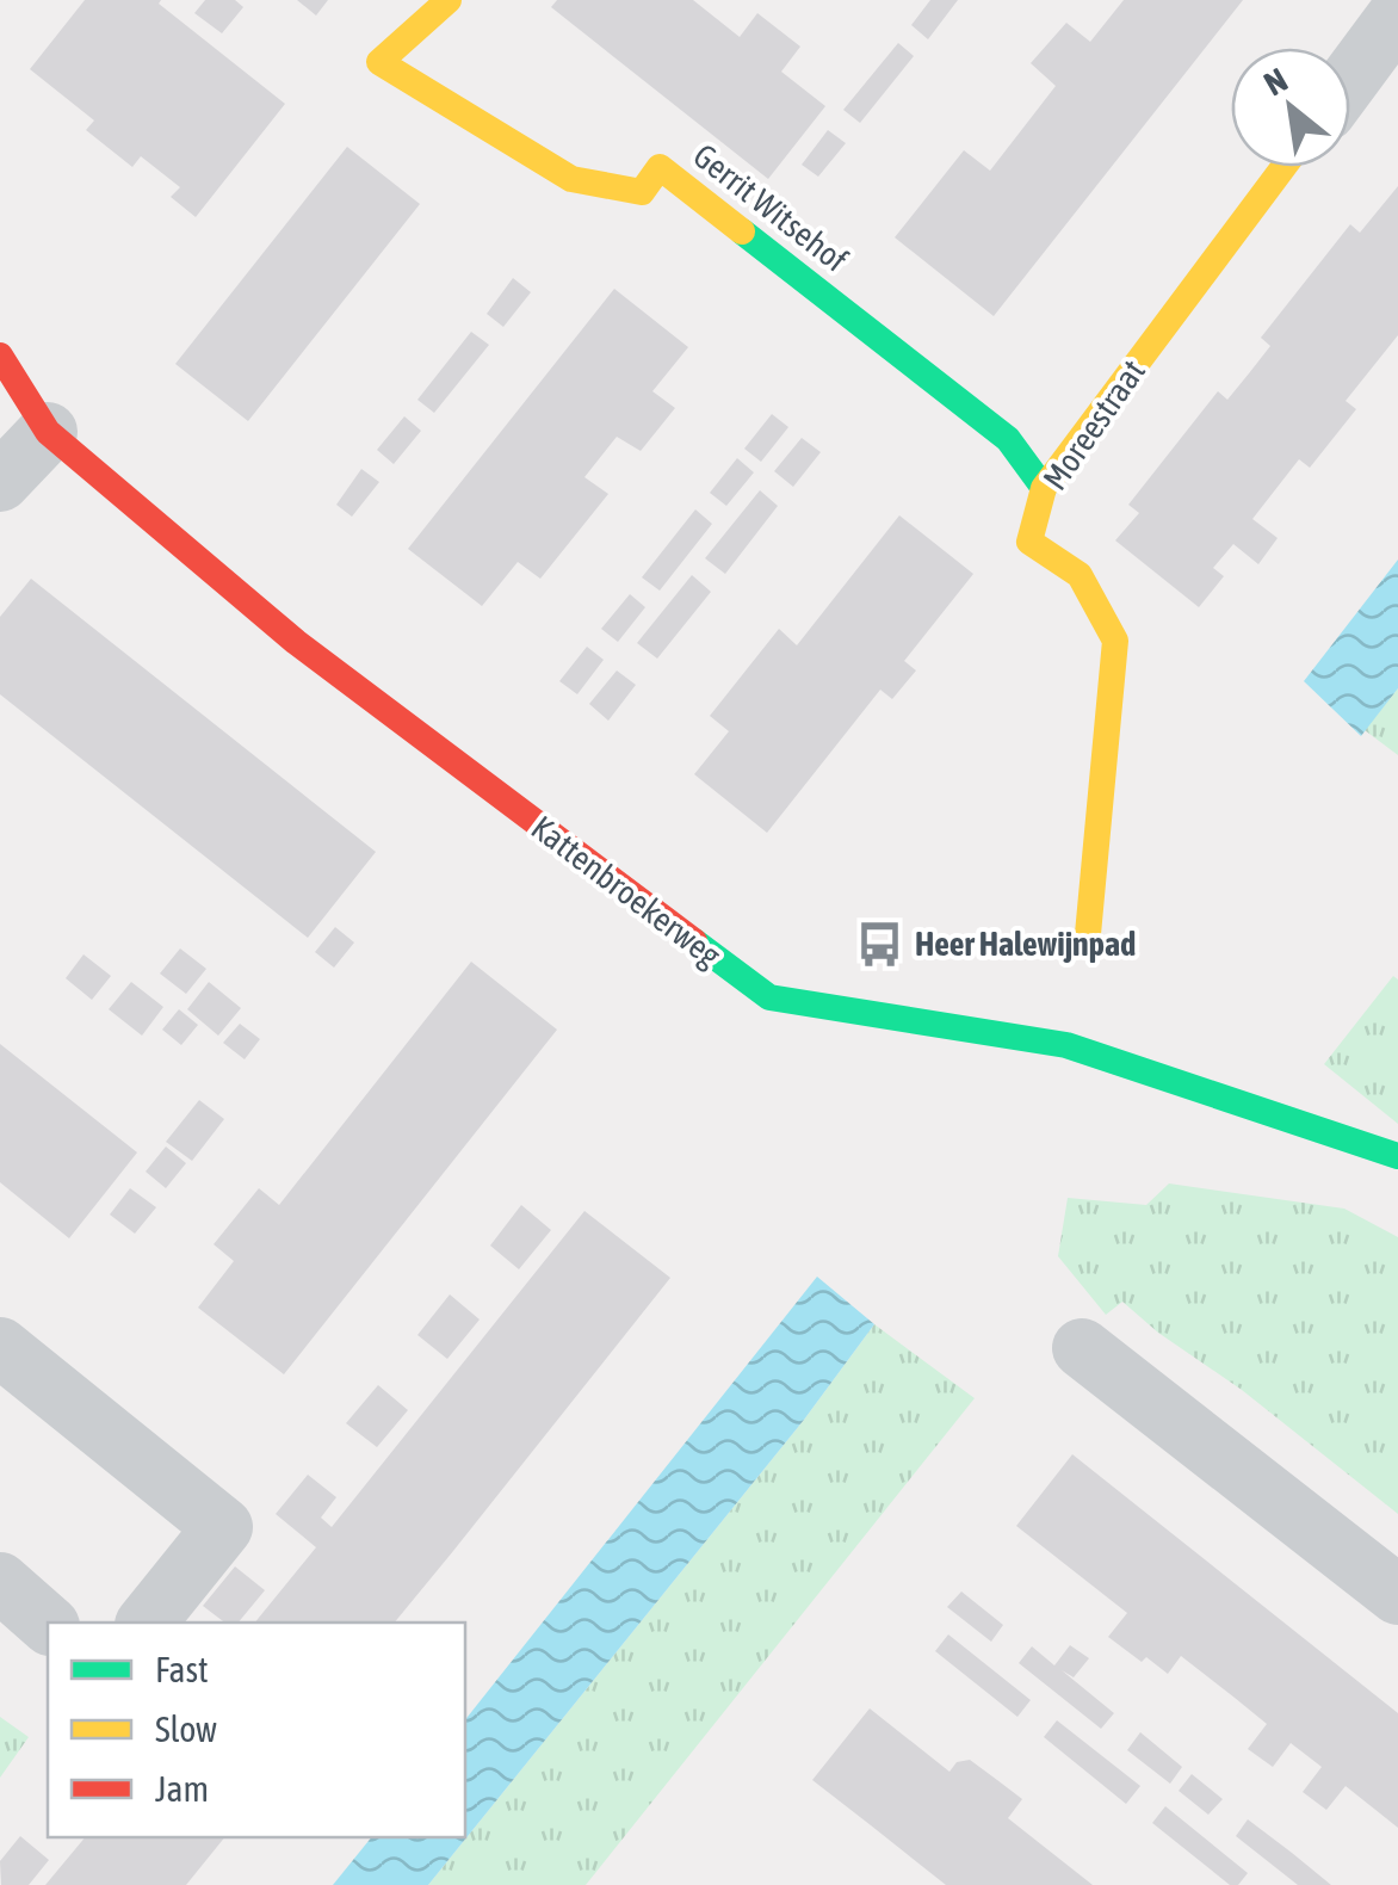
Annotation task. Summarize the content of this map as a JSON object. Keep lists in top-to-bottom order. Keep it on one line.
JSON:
{"streets":{"street":["Gerrit Witsehof","Moreestraat","Kattenbroekerweg"]},"crossings":[["Gerrit Witsehof","Moreestraat"]],"places":{"bus stop":["Heer Halewijnpad"]},"legend":["Fast","Slow","Jam"],"north":"top left"}
